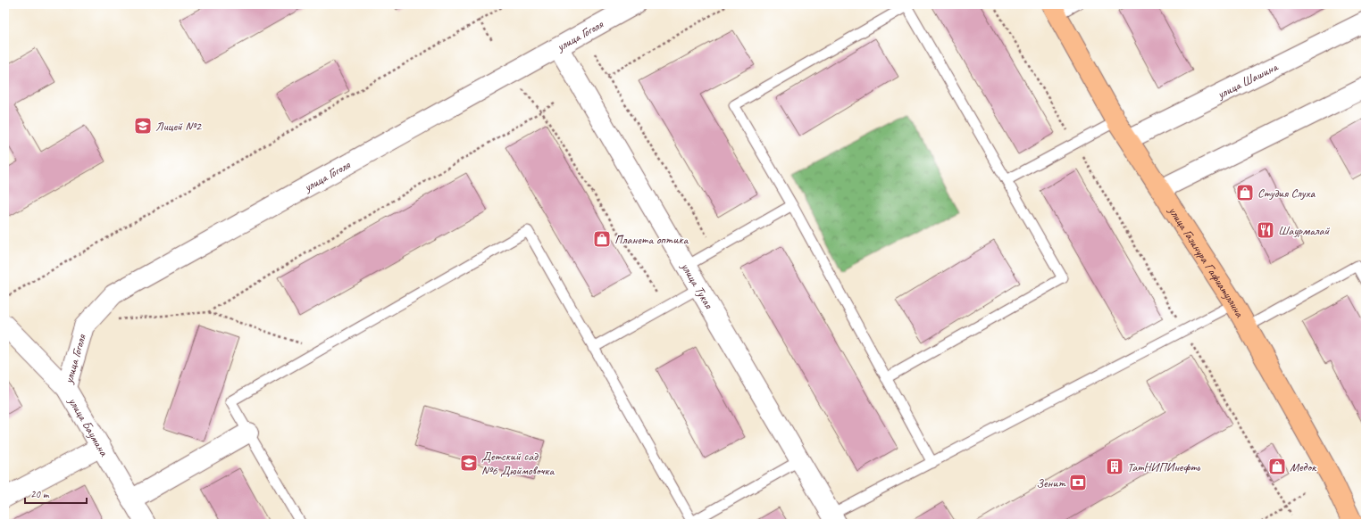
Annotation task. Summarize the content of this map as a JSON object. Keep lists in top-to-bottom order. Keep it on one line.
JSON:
{"streets":{"main road":["улица Газинура Гафиатуллина"],"street":["улица Гоголя","улица Шашина","улица Тукая","улица Баумана"]},"crossings":[["улица Гоголя","улица Тукая"],["улица Гоголя","улица Баумана"],["улица Шашина","улица Газинура Гафиатуллина"]],"places":{"school or university":["Лицей №2","Детский сад №6 Дюймовочка"],"shop":["Студия Слуха","Планета оптика","Медок"],"restaurant":["Шаурмалай"],"building":["ТатНИПИнефть"],"bank":["Зенит"]},"scale_bar":"20 m"}
